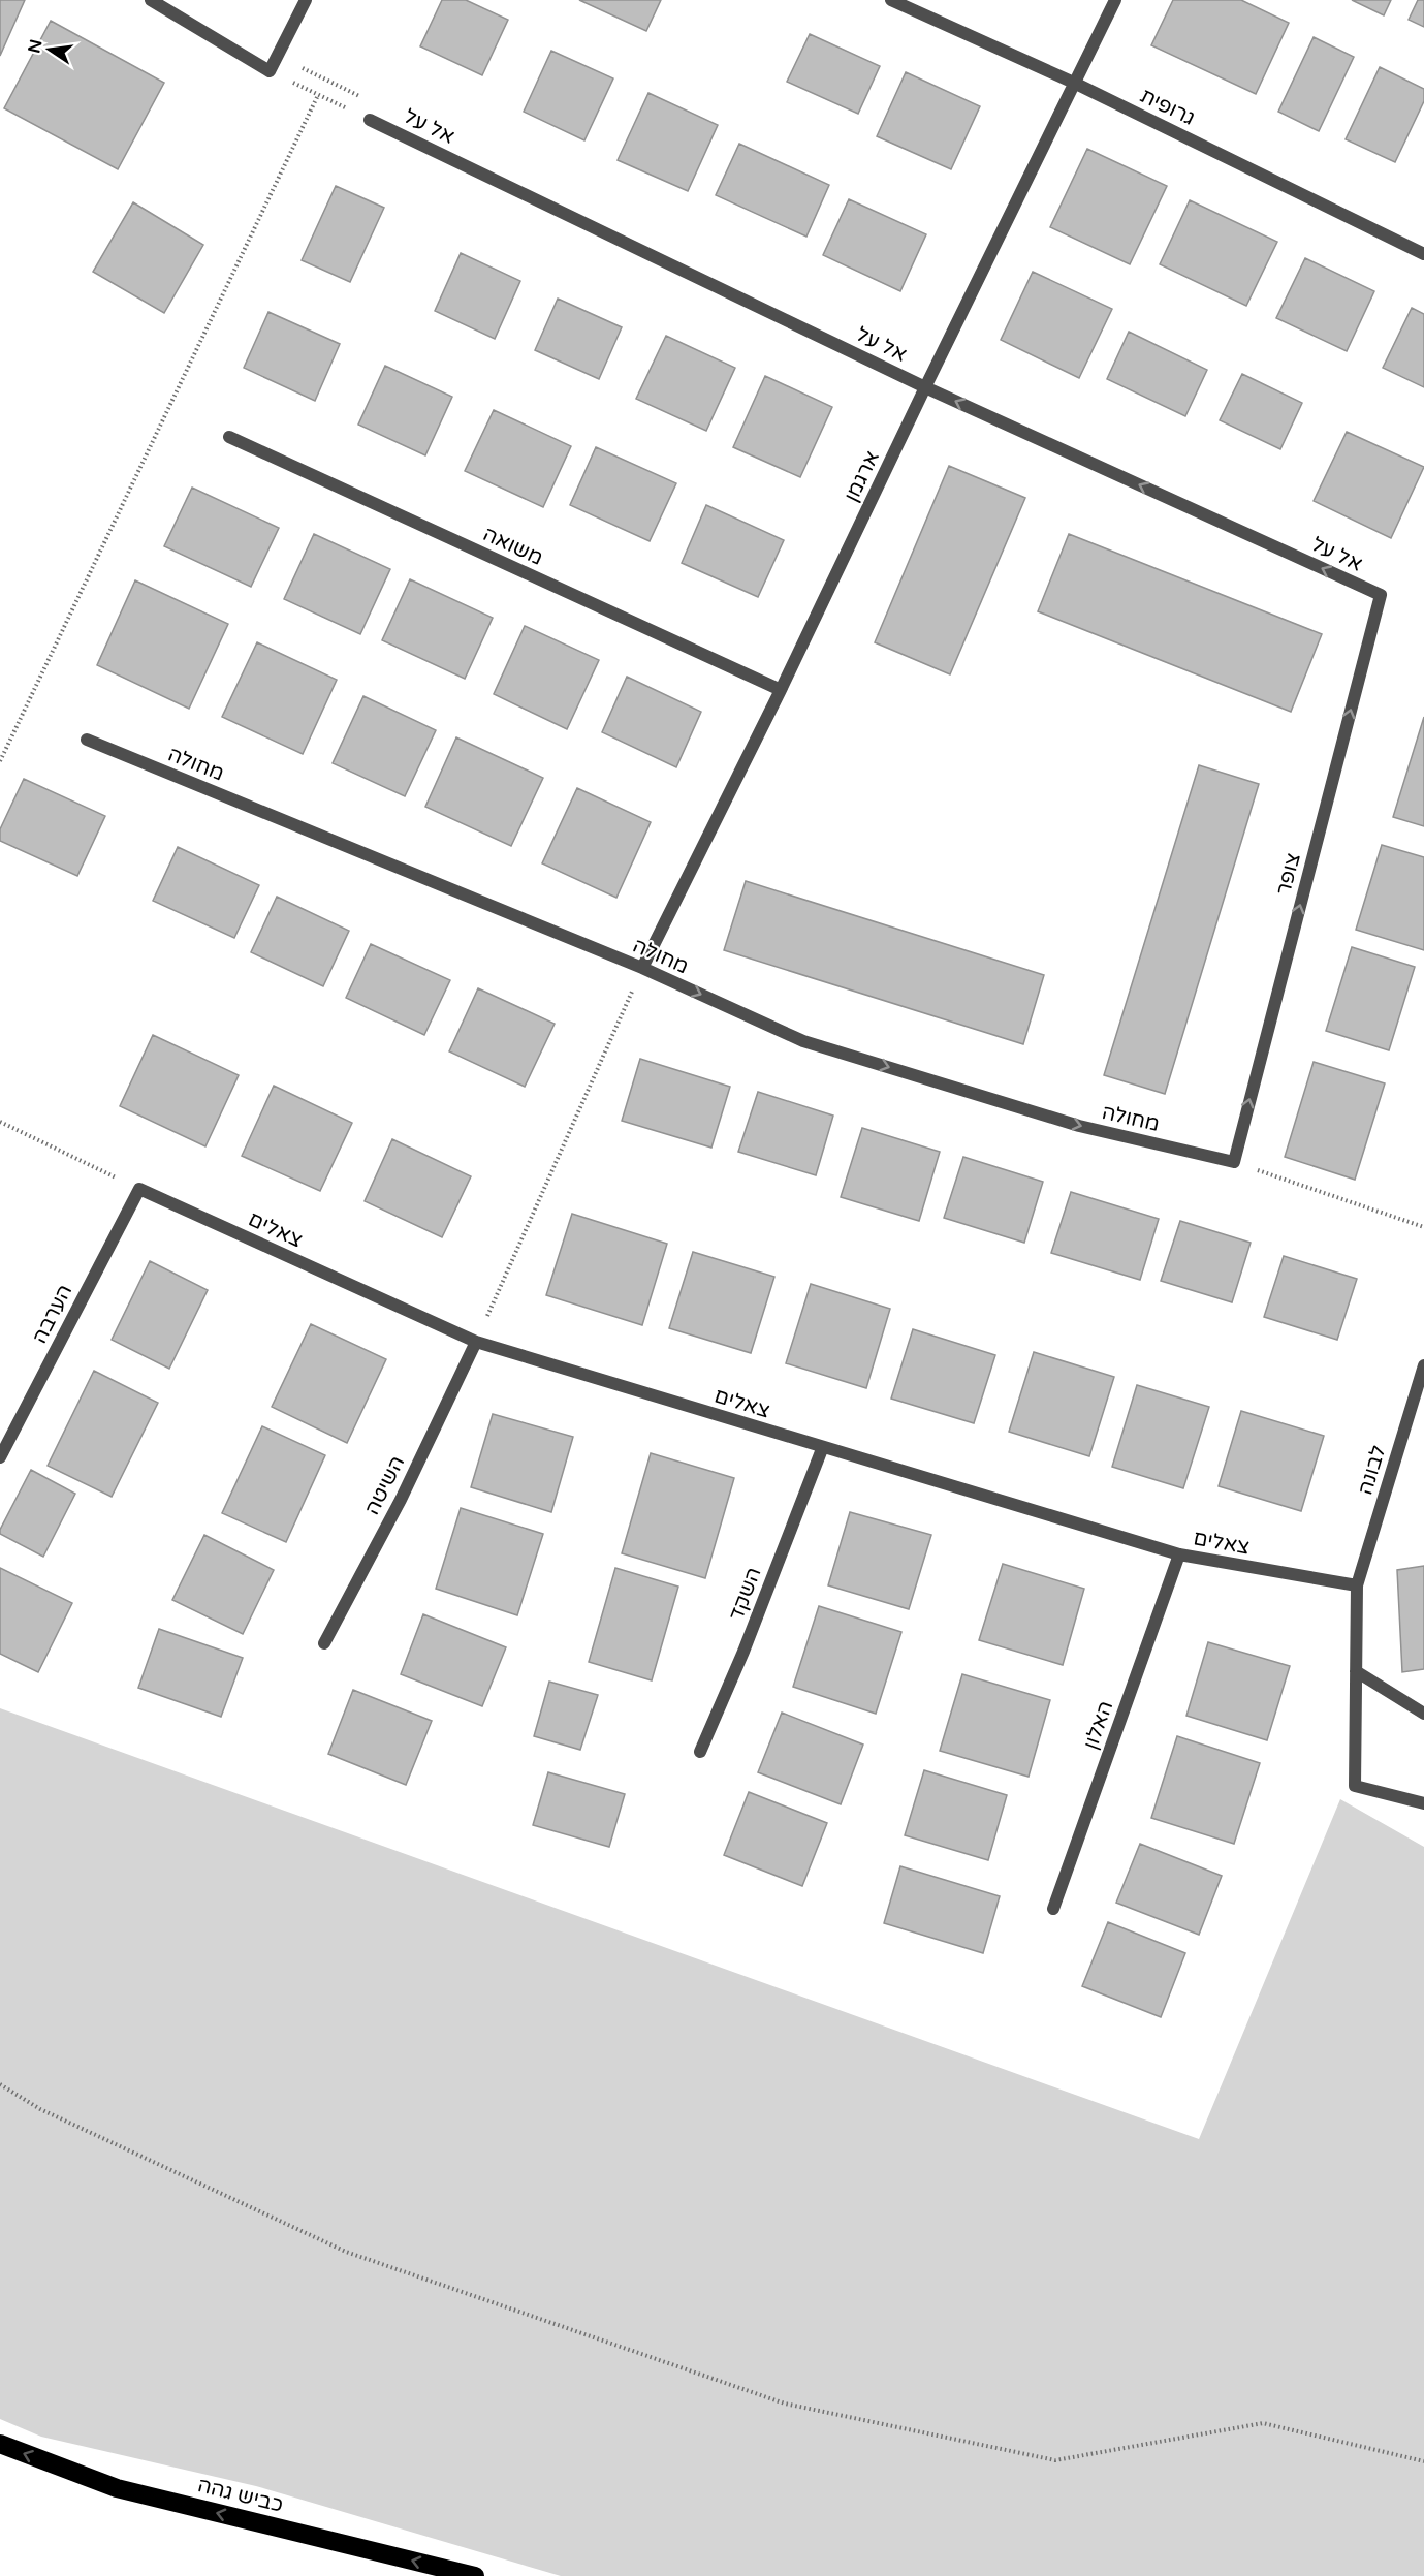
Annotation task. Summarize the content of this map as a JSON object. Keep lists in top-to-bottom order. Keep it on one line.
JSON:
{"streets":{"highway":["כביש גהה"],"street":["גרופית","אל על","ארגמן","משואה","מחולה","צופר","צאלים","הערבה","לבונה","השיטה","השקד","האלון"]},"crossings":[["גרופית","ארגמן"],["אל על","ארגמן"],["אל על","צופר"],["ארגמן","משואה"],["ארגמן","מחולה"],["מחולה","צופר"],["צאלים","הערבה"],["צאלים","לבונה"],["צאלים","השיטה"],["צאלים","השקד"],["צאלים","האלון"]],"one_way":["אל על","מחולה","צופר","כביש גהה"],"north":"left"}
